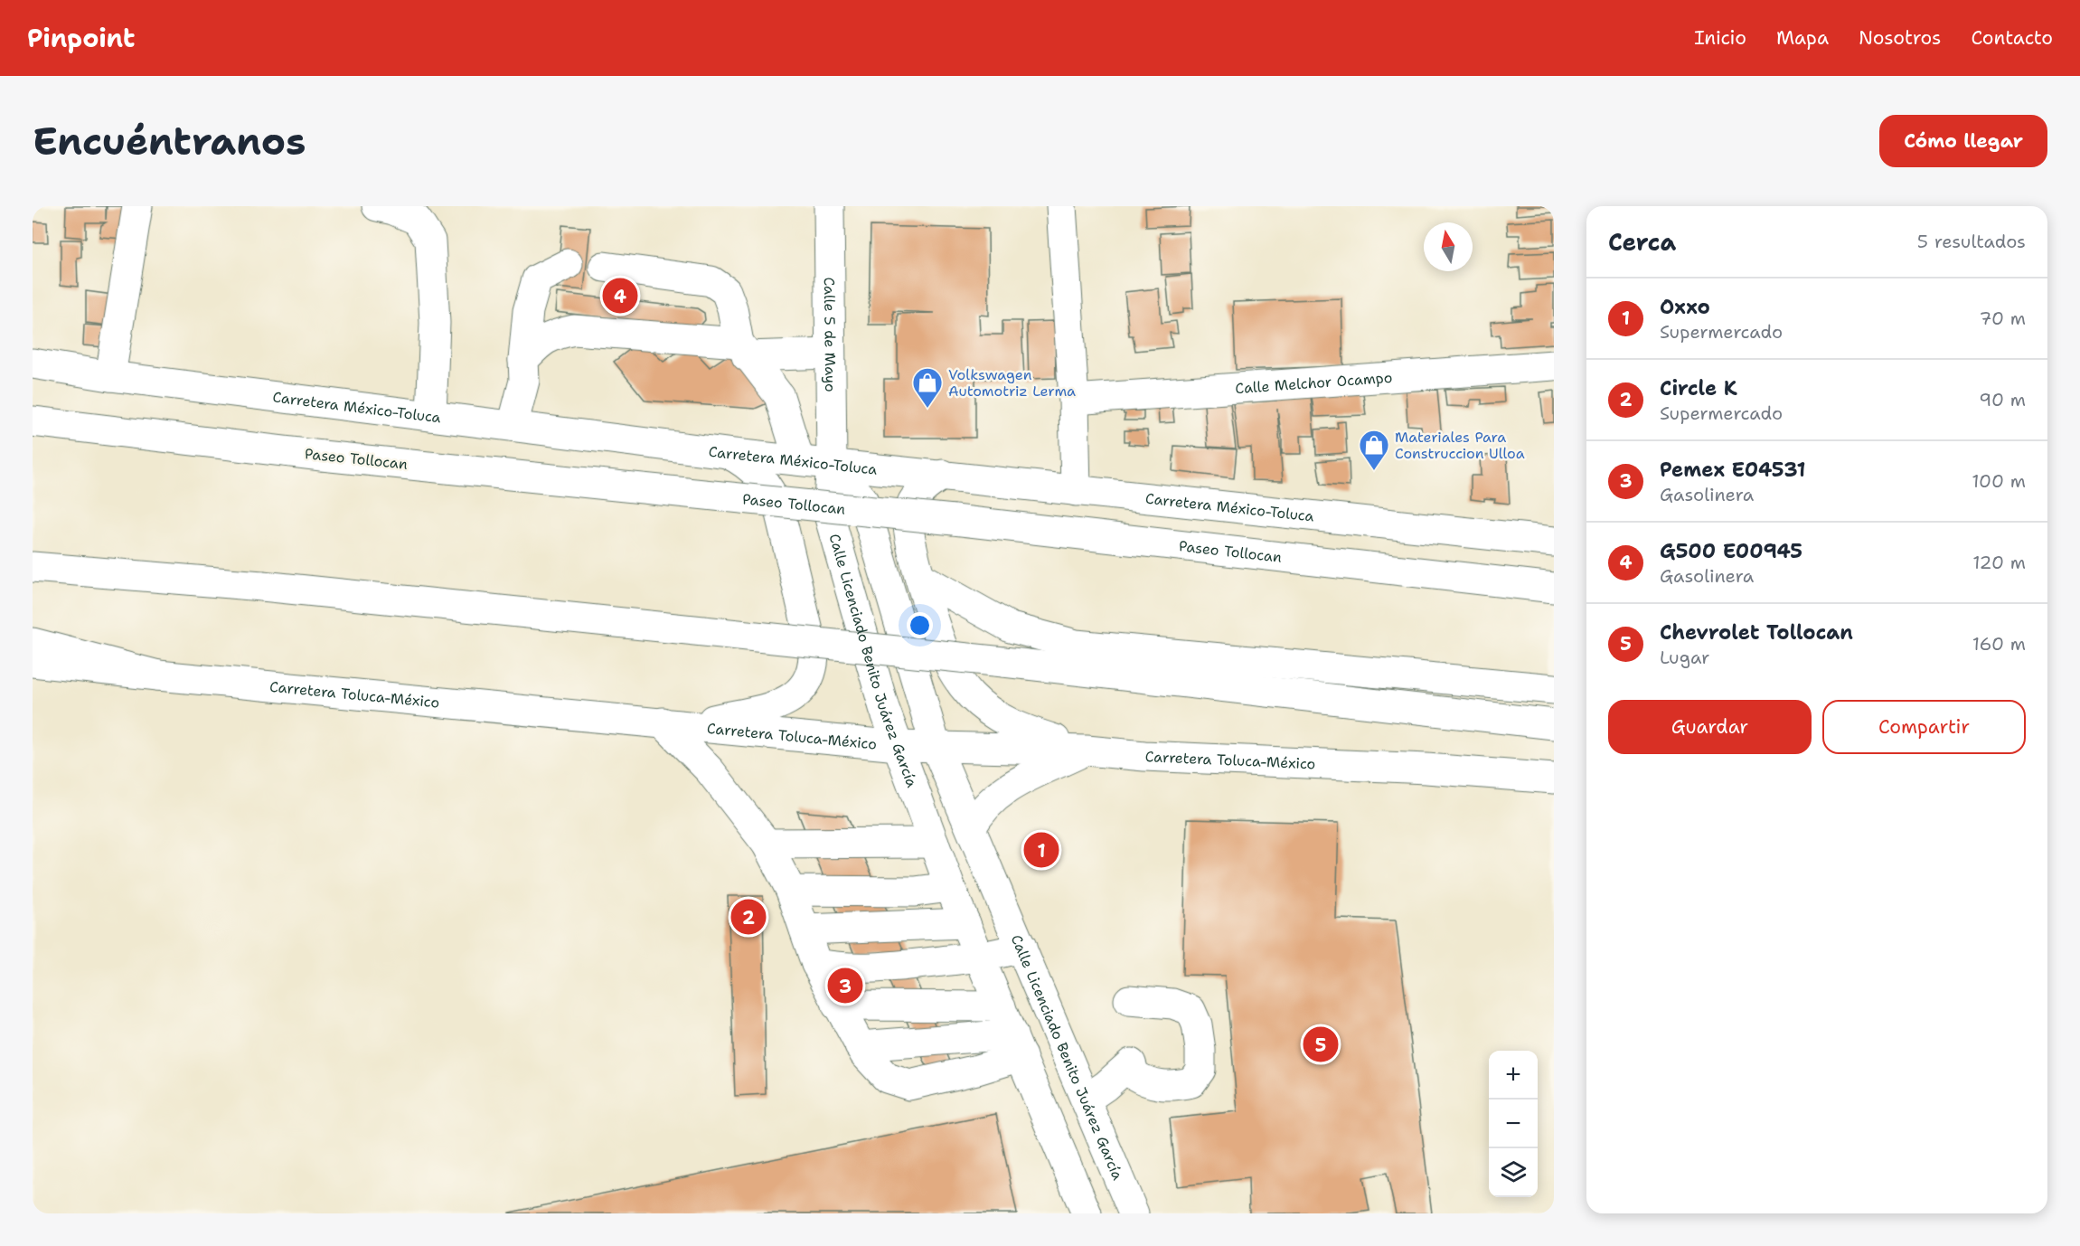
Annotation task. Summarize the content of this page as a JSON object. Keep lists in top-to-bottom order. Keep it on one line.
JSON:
{"streets":{"main road":["Calle 5 de Mayo","Calle Melchor Ocampo","Carretera México-Toluca","Paseo Tollocan","Calle Licenciado Benito Juárez García","Carretera Toluca-México"]},"crossings":[["Calle 5 de Mayo","Carretera México-Toluca"],["Calle 5 de Mayo","Calle Licenciado Benito Juárez García"],["Carretera México-Toluca","Calle Licenciado Benito Juárez García"],["Calle Licenciado Benito Juárez García","Carretera Toluca-México"]],"places":{"shop":["Volkswagen Automotriz Lerma","Materiales Para Construccion Ulloa"]},"north":"top","page":{"header":"Pinpoint","nav":["Inicio","Mapa","Nosotros","Contacto"],"buttons":["Cómo llegar",["Guardar","Compartir"]],"title":"Encuéntranos","heading":["Cerca","5 resultados"],"pins":["4","1","2","3","5"],"list":[{"mark":"1","name":"Oxxo","note":"Supermercado","value":"70 m"},{"mark":"2","name":"Circle K","note":"Supermercado","value":"90 m"},{"mark":"3","name":"Pemex E04531","note":"Gasolinera","value":"100 m"},{"mark":"4","name":"G500 E00945","note":"Gasolinera","value":"120 m"},{"mark":"5","name":"Chevrolet Tollocan","note":"Lugar","value":"160 m"}],"map_buttons":["+","−"]}}
